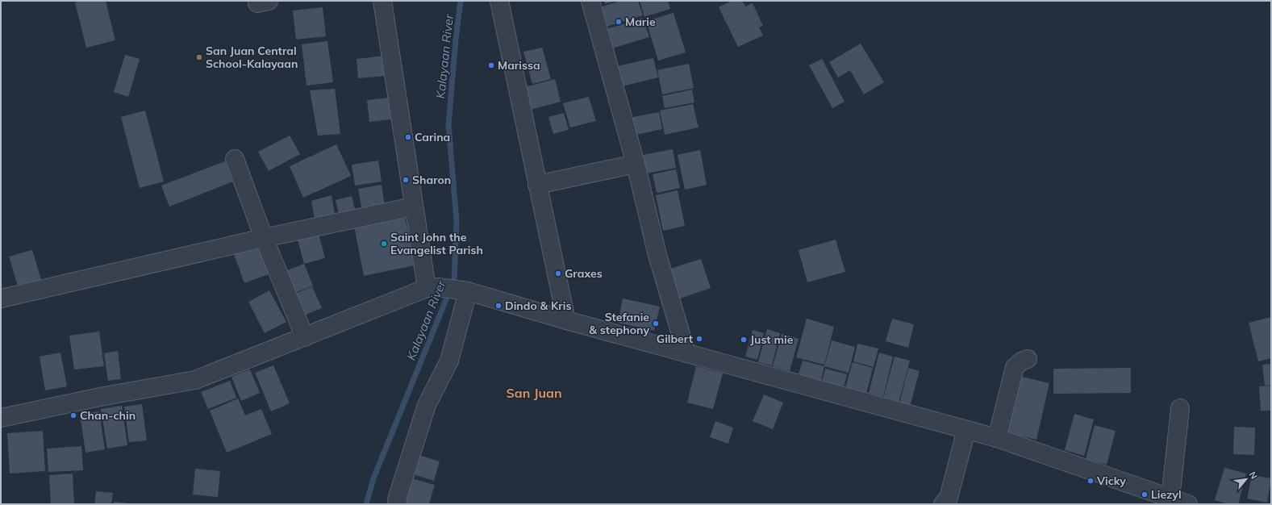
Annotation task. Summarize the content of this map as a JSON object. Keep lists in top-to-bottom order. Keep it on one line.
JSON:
{"districts":["San Juan"],"water":["Kalayaan River"],"places":["Marie","San Juan Central School-Kalayaan","Marissa","Carina","Sharon","Saint John the Evangelist Parish","Graxes","Dindo & Kris","Stefanie & stephony","Gilbert","Just mie","Chan-chin","Vicky","Liezyl"],"north":"top right"}
